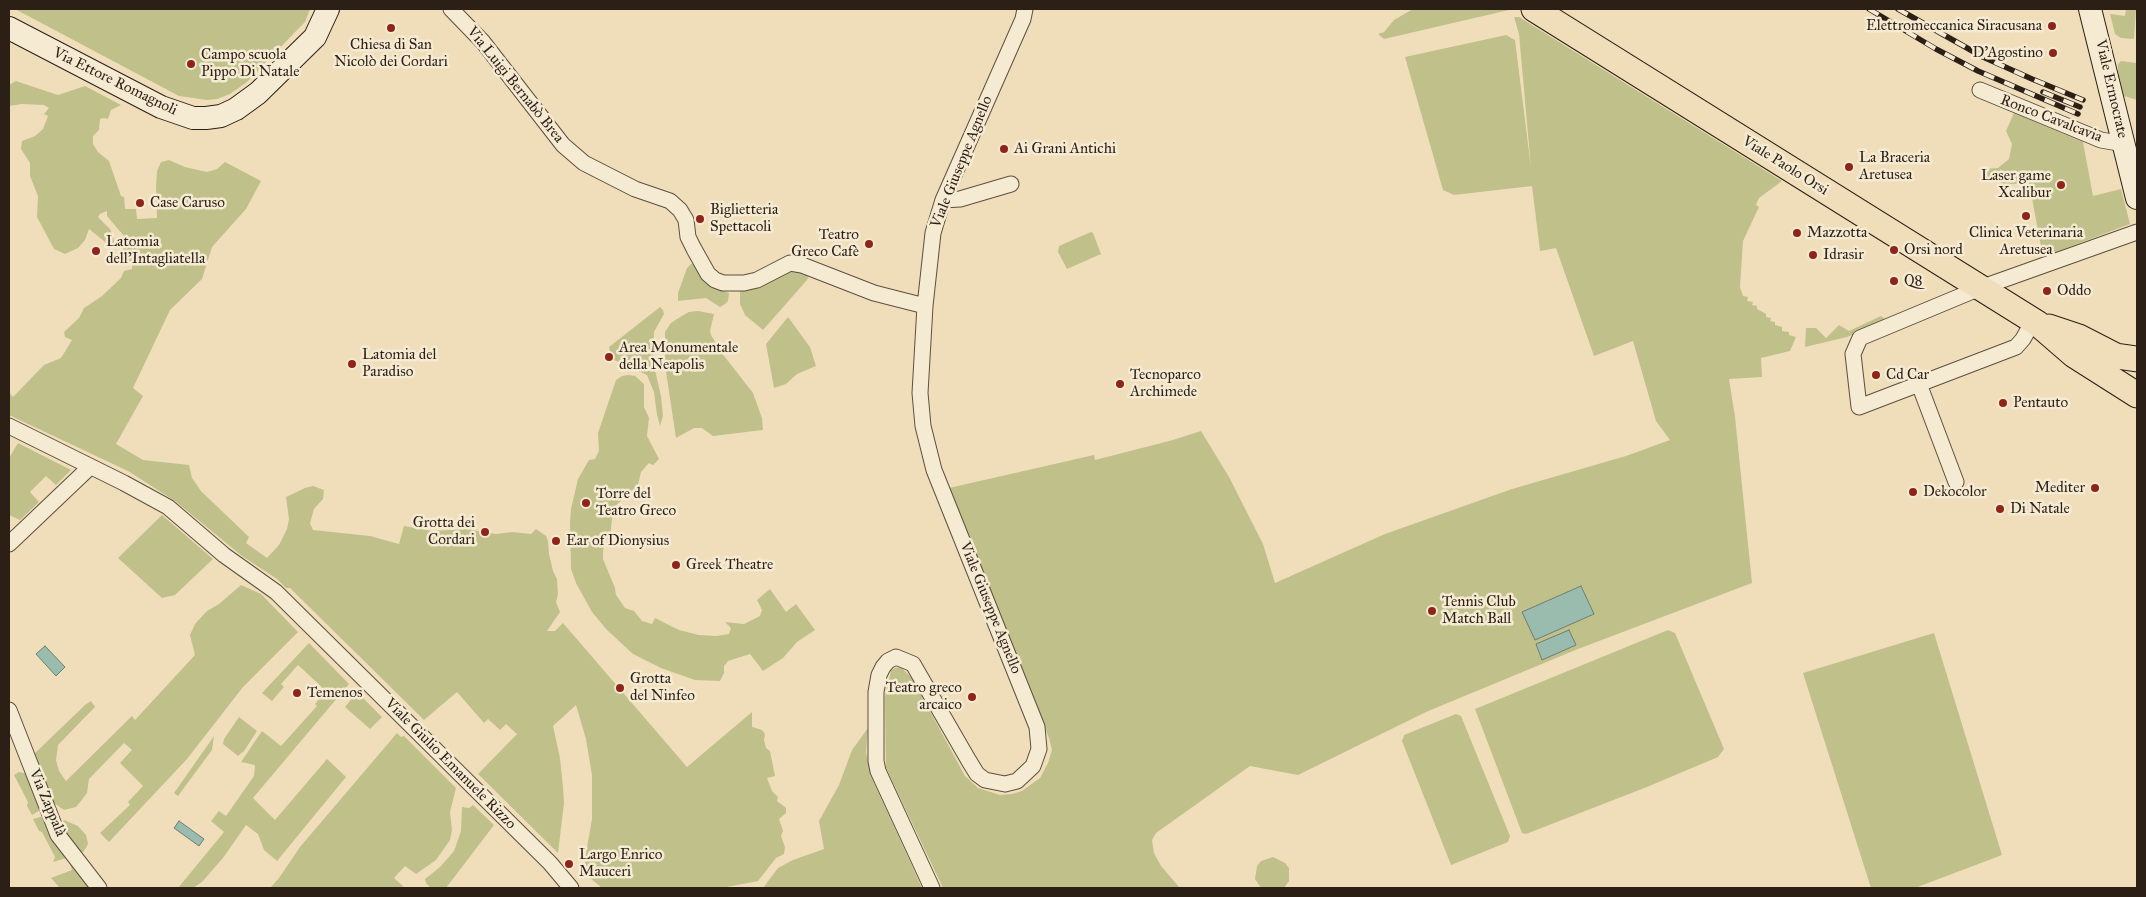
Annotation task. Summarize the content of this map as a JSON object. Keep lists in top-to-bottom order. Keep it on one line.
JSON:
{"streets":{"main road":["Via Ettore Romagnoli","Viale Ermocrate","Viale Paolo Orsi"],"street":["Via Luigi Bernabò Brea","Ronco Cavalcavia","Viale Giuseppe Agnello","Viale Giulio Emanuele Rizzo","Via Zappalà"]},"crossings":[["Via Luigi Bernabò Brea","Viale Giuseppe Agnello"],["Viale Ermocrate","Ronco Cavalcavia"]],"places":["Elettromeccanica Siracusana","Chiesa di San Nicolò dei Cordari","D'Agostino","Campo scuola Pippo Di Natale","Ai Grani Antichi","La Braceria Aretusea","Laser game Xcalibur","Case Caruso","Clinica Veterinaria Aretusea","Biglietteria Spettacoli","Mazzotta","Teatro Greco Cafè","Orsi nord","Latomia dell'Intagliatella","Idrasir","Q8","Oddo","Area Monumentale della Neapolis","Latomia del Paradiso","Cd Car","Tecnoparco Archimede","Pentauto","Mediter","Dekocolor","Torre del Teatro Greco","Di Natale","Grotta dei Cordari","Ear of Dionysius","Greek Theatre","Tennis Club Match Ball","Grotta del Ninfeo","Temenos","Teatro greco arcaico","Largo Enrico Mauceri"]}
